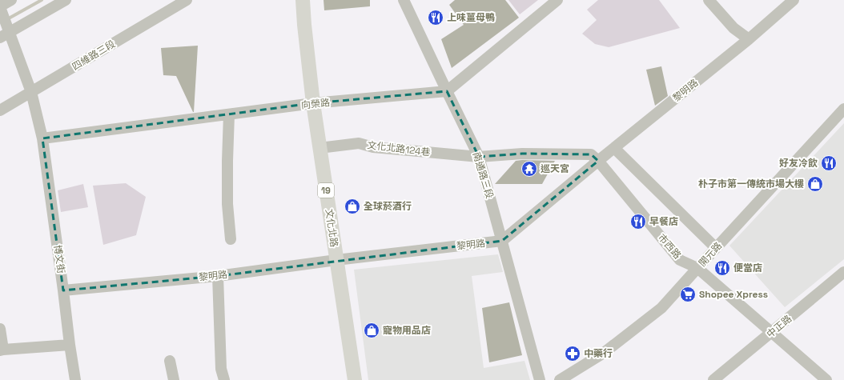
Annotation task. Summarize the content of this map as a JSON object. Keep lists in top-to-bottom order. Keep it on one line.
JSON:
{"streets":{"main road":["19","文化北路"],"street":["四維路三段","黎明路","向榮路","文化北路124巷","南通路三段","市西路","開元路","博文街","中正路"]},"crossings":[["四維路三段","博文街"],["黎明路","文化北路124巷"],["黎明路","南通路三段"],["黎明路","文化北路"],["黎明路","市西路"],["黎明路","博文街"],["向榮路","南通路三段"],["向榮路","文化北路"],["向榮路","博文街"],["文化北路124巷","南通路三段"],["文化北路124巷","文化北路"],["文化北路124巷","市西路"],["市西路","開元路"],["市西路","中正路"]],"places":{"restaurant":["上味薑母鴨","好友冷飲","早餐店","便當店"],"temple":["巡天宮"],"shop":["朴子市第一傳統市場大樓","全球菸酒行","寵物用品店"],"supermarket":["Shopee Xpress"],"pharmacy":["中藥行"]}}
